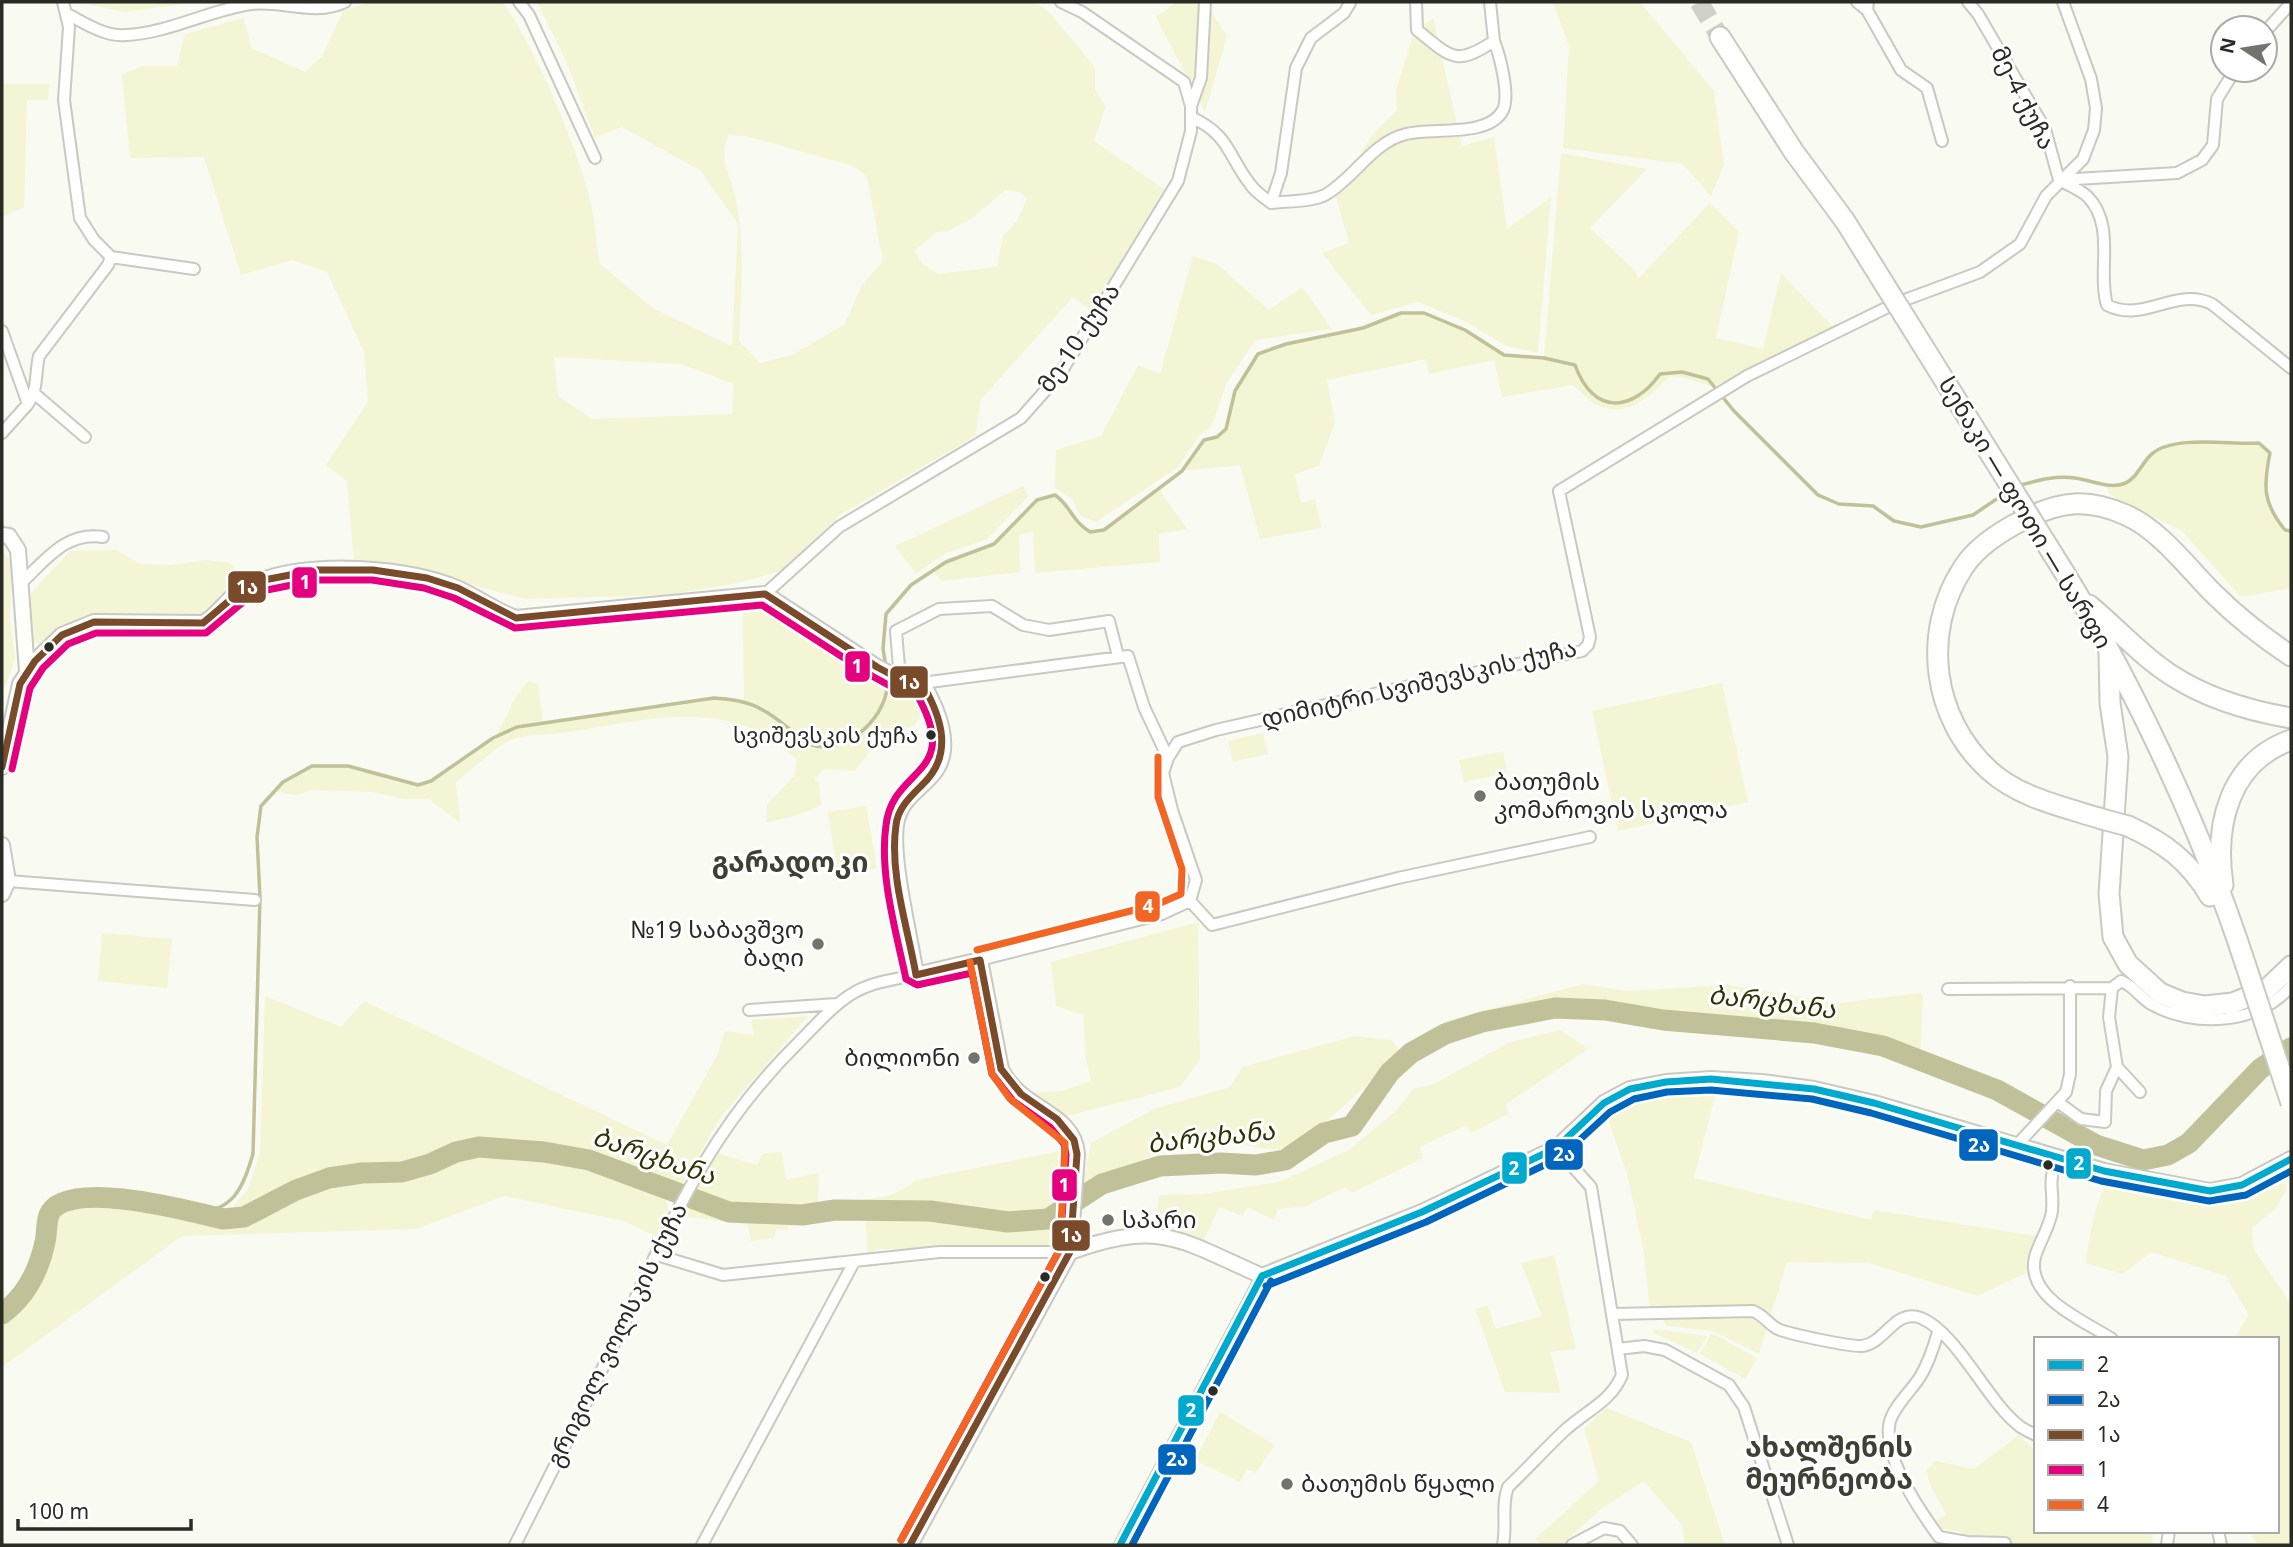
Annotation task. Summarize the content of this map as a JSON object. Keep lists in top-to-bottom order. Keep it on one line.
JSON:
{"streets":{"highway":["სენაკი — ფოთი — სარფი"],"street":["მე-4 ქუჩა","მე-10 ქუჩა","დიმიტრი სვიშევსკის ქუჩა","გრიგოლ ვოლსკის ქუჩა"]},"crossings":[["მე-4 ქუჩა","დიმიტრი სვიშევსკის ქუჩა"]],"districts":["გარადოკი","ახალშენის მეურნეობა"],"water":["ბარცხანა"],"places":["სვიშევსკის ქუჩა","ბათუმის კომაროვის სკოლა","№19 საბავშვო ბაღი","ბილიონი","სპარი","ბათუმის წყალი"],"lines":["transit line 1ა","transit line 1","transit line 4","transit line 2","transit line 2ა"],"legend":["2","2ა","1ა","1","4"],"scale_bar":"100 m","north":"left"}
